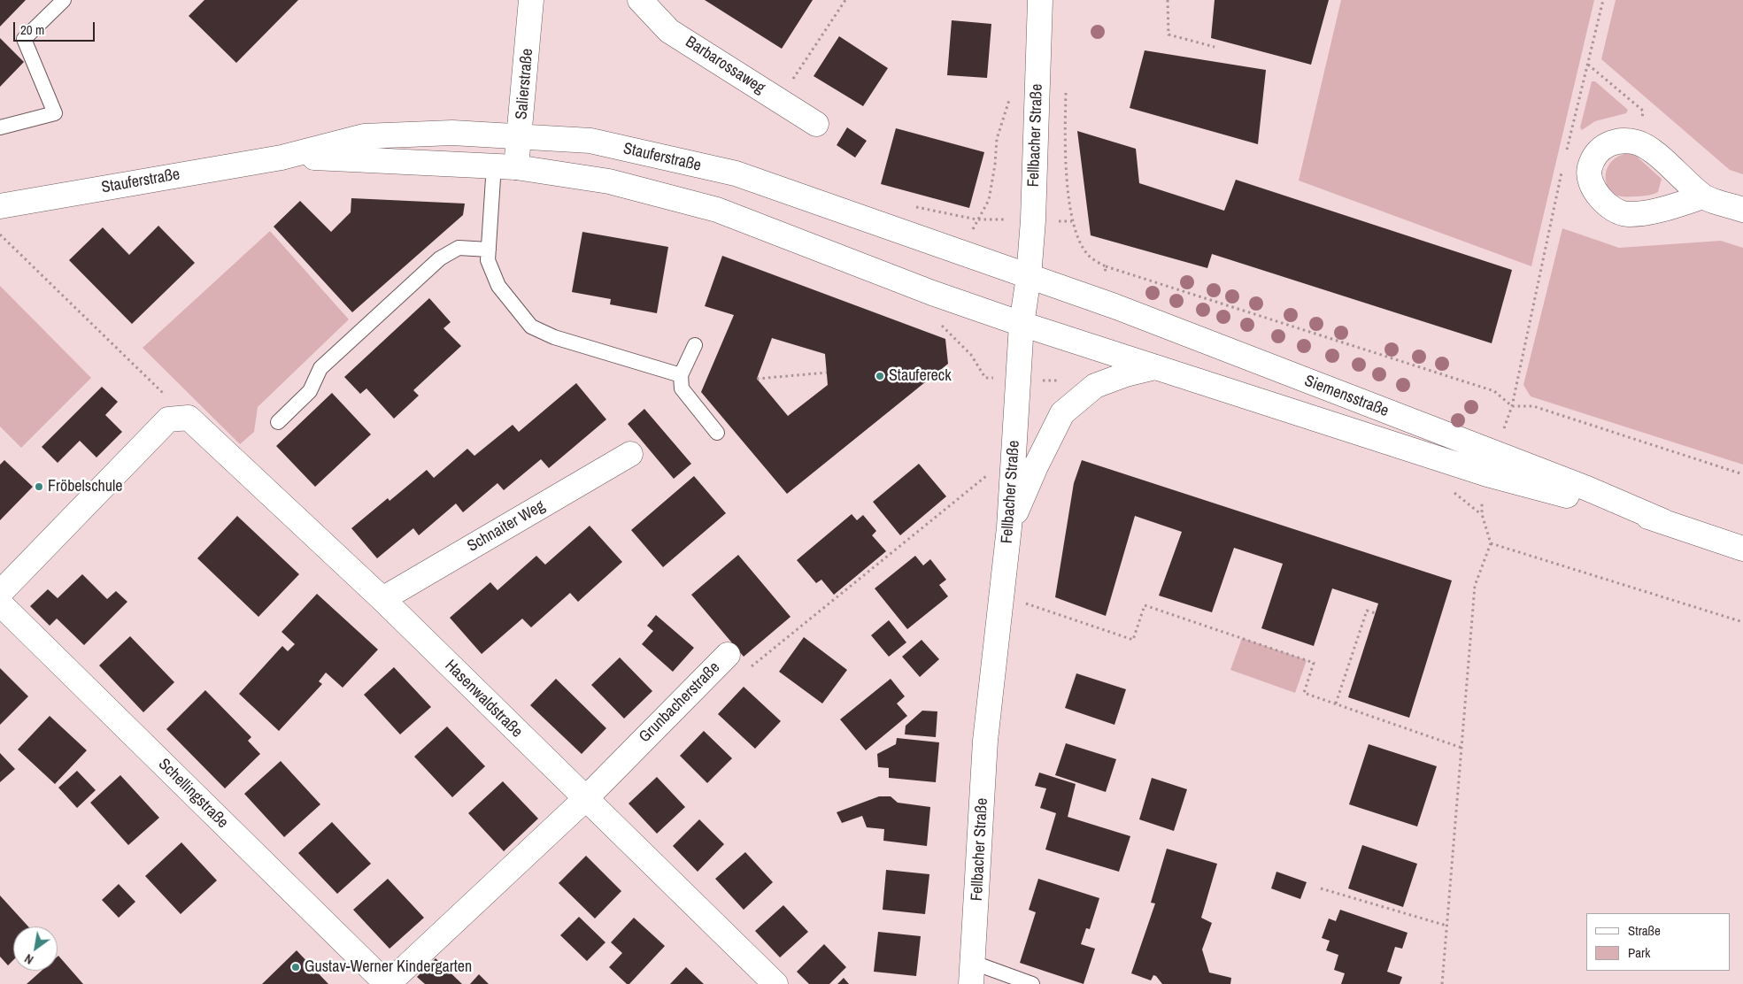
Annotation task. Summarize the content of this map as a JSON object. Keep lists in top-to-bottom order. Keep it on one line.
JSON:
{"streets":{"street":["Barbarossaweg","Salierstraße","Fellbacher Straße","Stauferstraße","Siemensstraße","Schnaiter Weg","Hasenwaldstraße","Grunbacherstraße","Schellingstraße"]},"crossings":[["Salierstraße","Stauferstraße"],["Fellbacher Straße","Stauferstraße"],["Fellbacher Straße","Siemensstraße"],["Fellbacher Straße","Grunbacherstraße"],["Stauferstraße","Siemensstraße"],["Schnaiter Weg","Hasenwaldstraße"],["Hasenwaldstraße","Grunbacherstraße"],["Grunbacherstraße","Schellingstraße"]],"places":["Staufereck","Fröbelschule","Gustav-Werner Kindergarten"],"legend":["Straße","Park"],"scale_bar":"20 m","north":"bottom left"}
